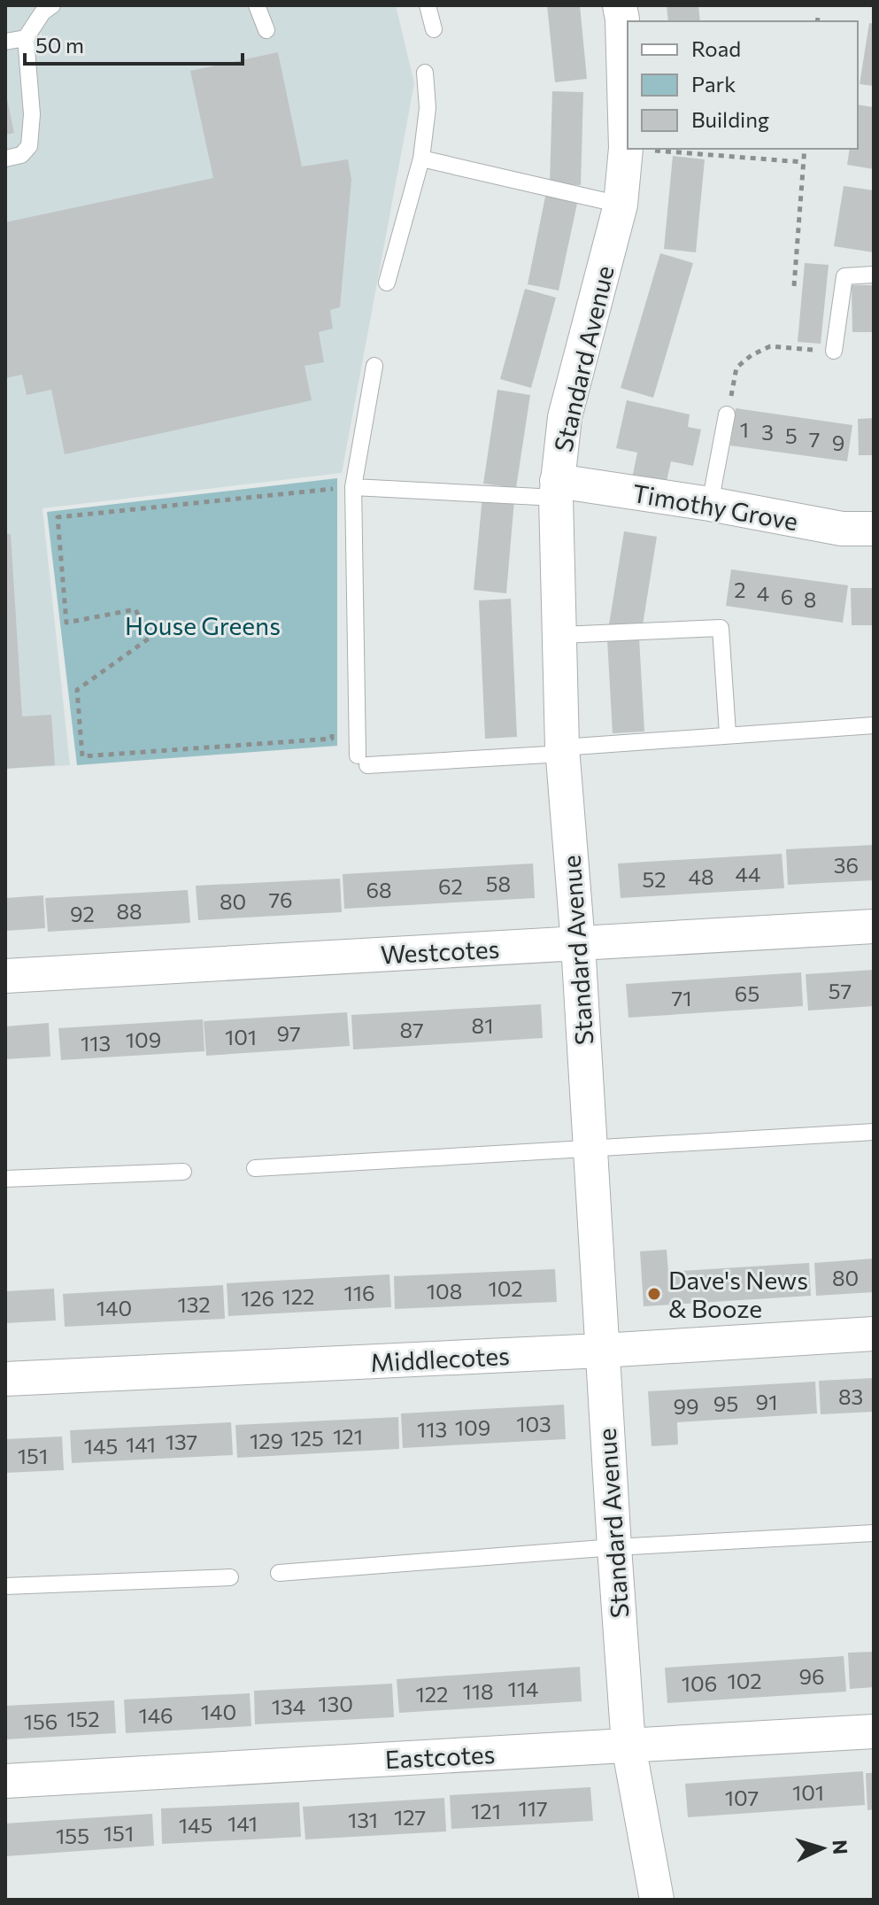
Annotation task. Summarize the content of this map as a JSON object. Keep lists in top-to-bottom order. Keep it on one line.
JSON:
{"streets":{"street":["Standard Avenue","Timothy Grove","Westcotes","Middlecotes","Eastcotes"]},"crossings":[["Standard Avenue","Timothy Grove"],["Standard Avenue","Westcotes"],["Standard Avenue","Middlecotes"],["Standard Avenue","Eastcotes"]],"parks":["House Greens"],"places":["Dave's News & Booze"],"house_numbers":["1","3","5","7","9","2","4","6","8","36","44","48","52","58","62","68","76","80","88","92","57","65","71","81","87","97","101","109","113","80","102","108","116","122","126","132","140","83","91","95","99","103","109","113","121","125","129","137","141","145","151","96","102","106","114","118","122","130","134","140","146","152","156","101","107","117","121","127","131","141","145","151","155"],"legend":["Road","Park","Building"],"scale_bar":"50 m","north":"right"}
